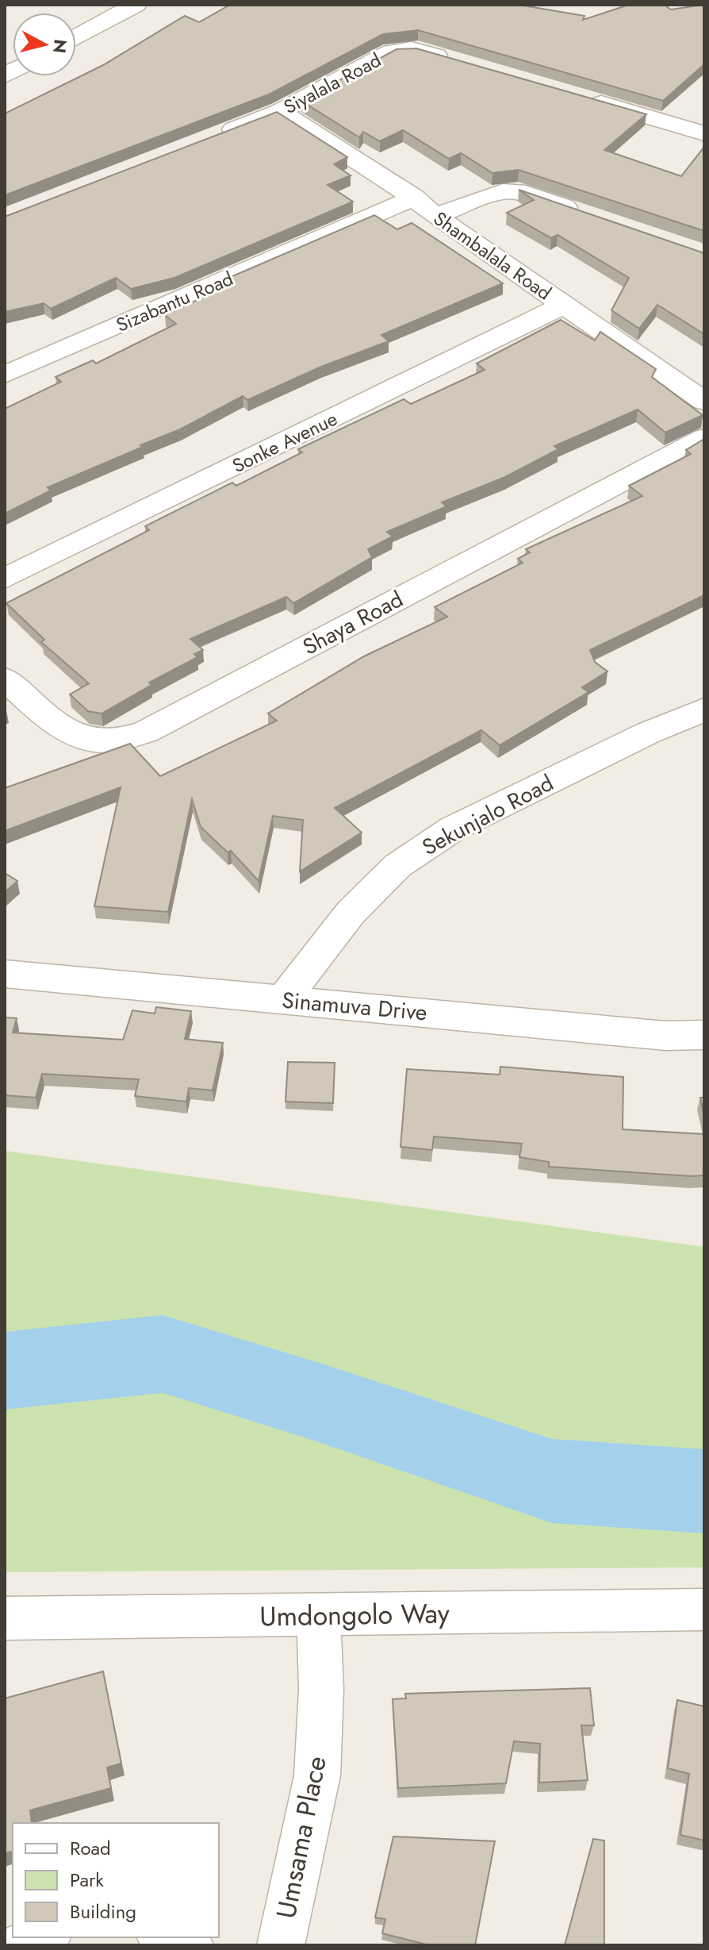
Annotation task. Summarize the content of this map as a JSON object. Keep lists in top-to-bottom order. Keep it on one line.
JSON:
{"streets":{"street":["Siyalala Road","Shambalala Road","Sizabantu Road","Sonke Avenue","Shaya Road","Sekunjalo Road","Sinamuva Drive","Umdongolo Way","Umsama Place"]},"crossings":[["Siyalala Road","Shambalala Road"],["Shambalala Road","Sizabantu Road"],["Shambalala Road","Sonke Avenue"],["Sekunjalo Road","Sinamuva Drive"],["Umdongolo Way","Umsama Place"]],"legend":["Road","Park","Building"],"north":"right"}
